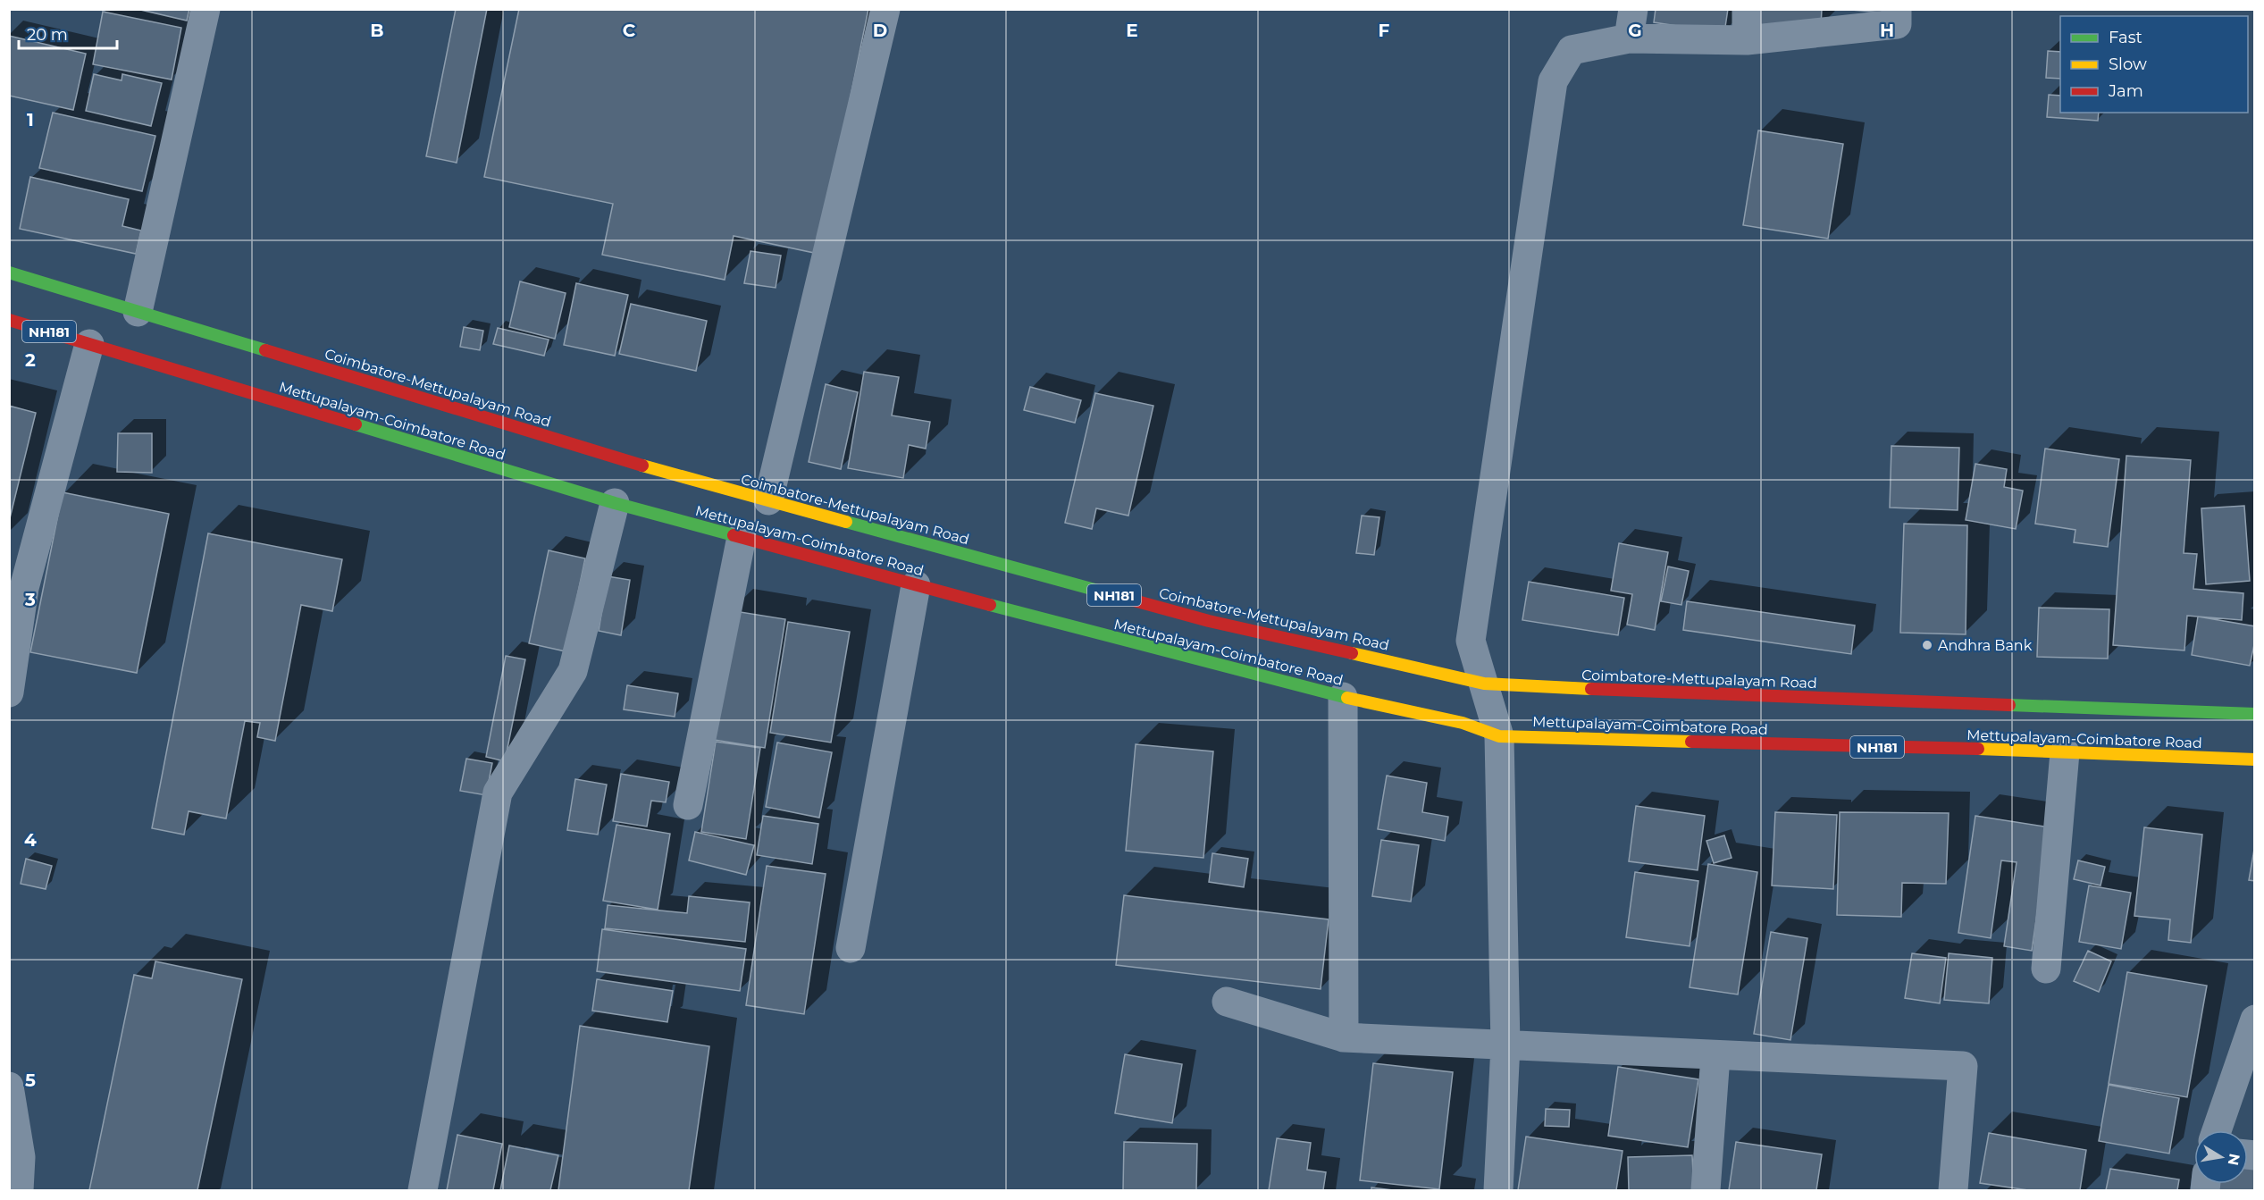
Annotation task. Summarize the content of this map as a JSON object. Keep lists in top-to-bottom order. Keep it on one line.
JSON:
{"streets":{"highway":["NH181","Coimbatore-Mettupalayam Road","Mettupalayam-Coimbatore Road"]},"places":["Andhra Bank"],"legend":["Fast","Slow","Jam"],"scale_bar":"20 m","north":"right","grid":{"columns":["B","C","D","E","F","G","H"],"rows":["1","2","3","4","5"]}}
